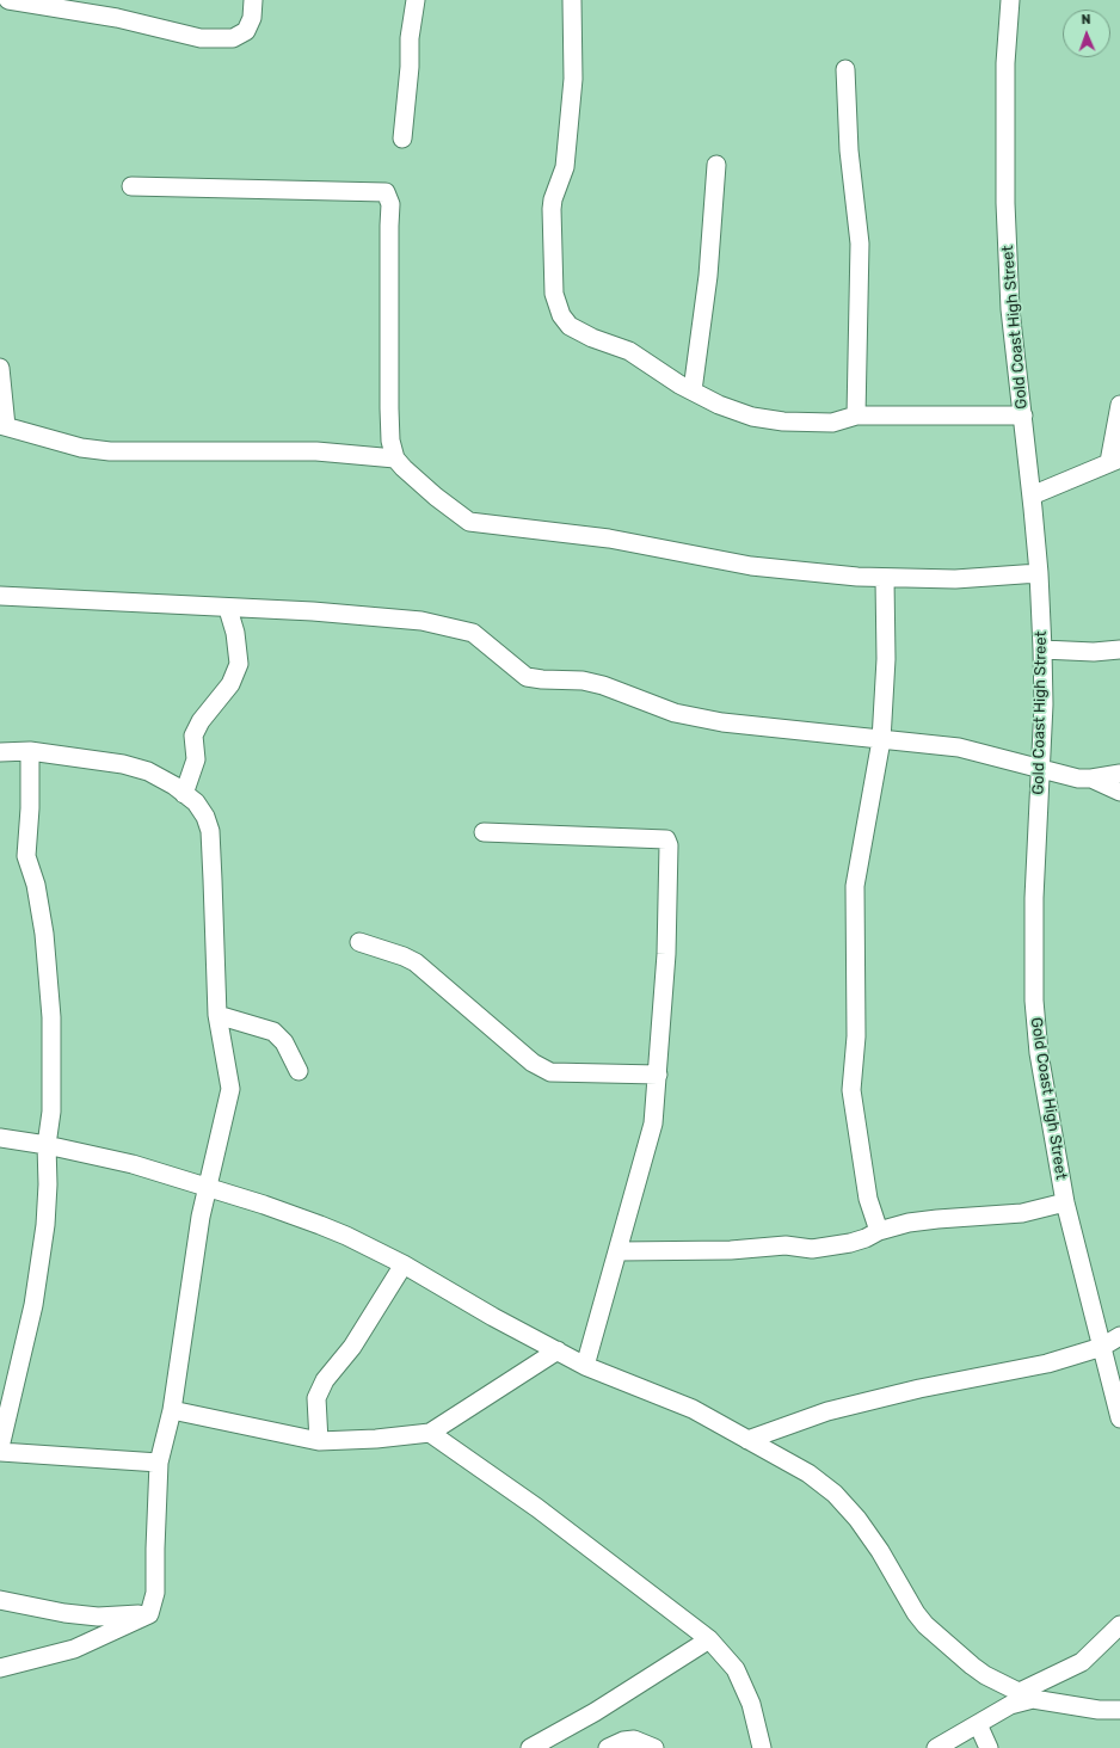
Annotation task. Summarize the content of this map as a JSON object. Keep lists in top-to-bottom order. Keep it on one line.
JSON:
{"streets":{"street":["Gold Coast High Street"]},"north":"top"}
